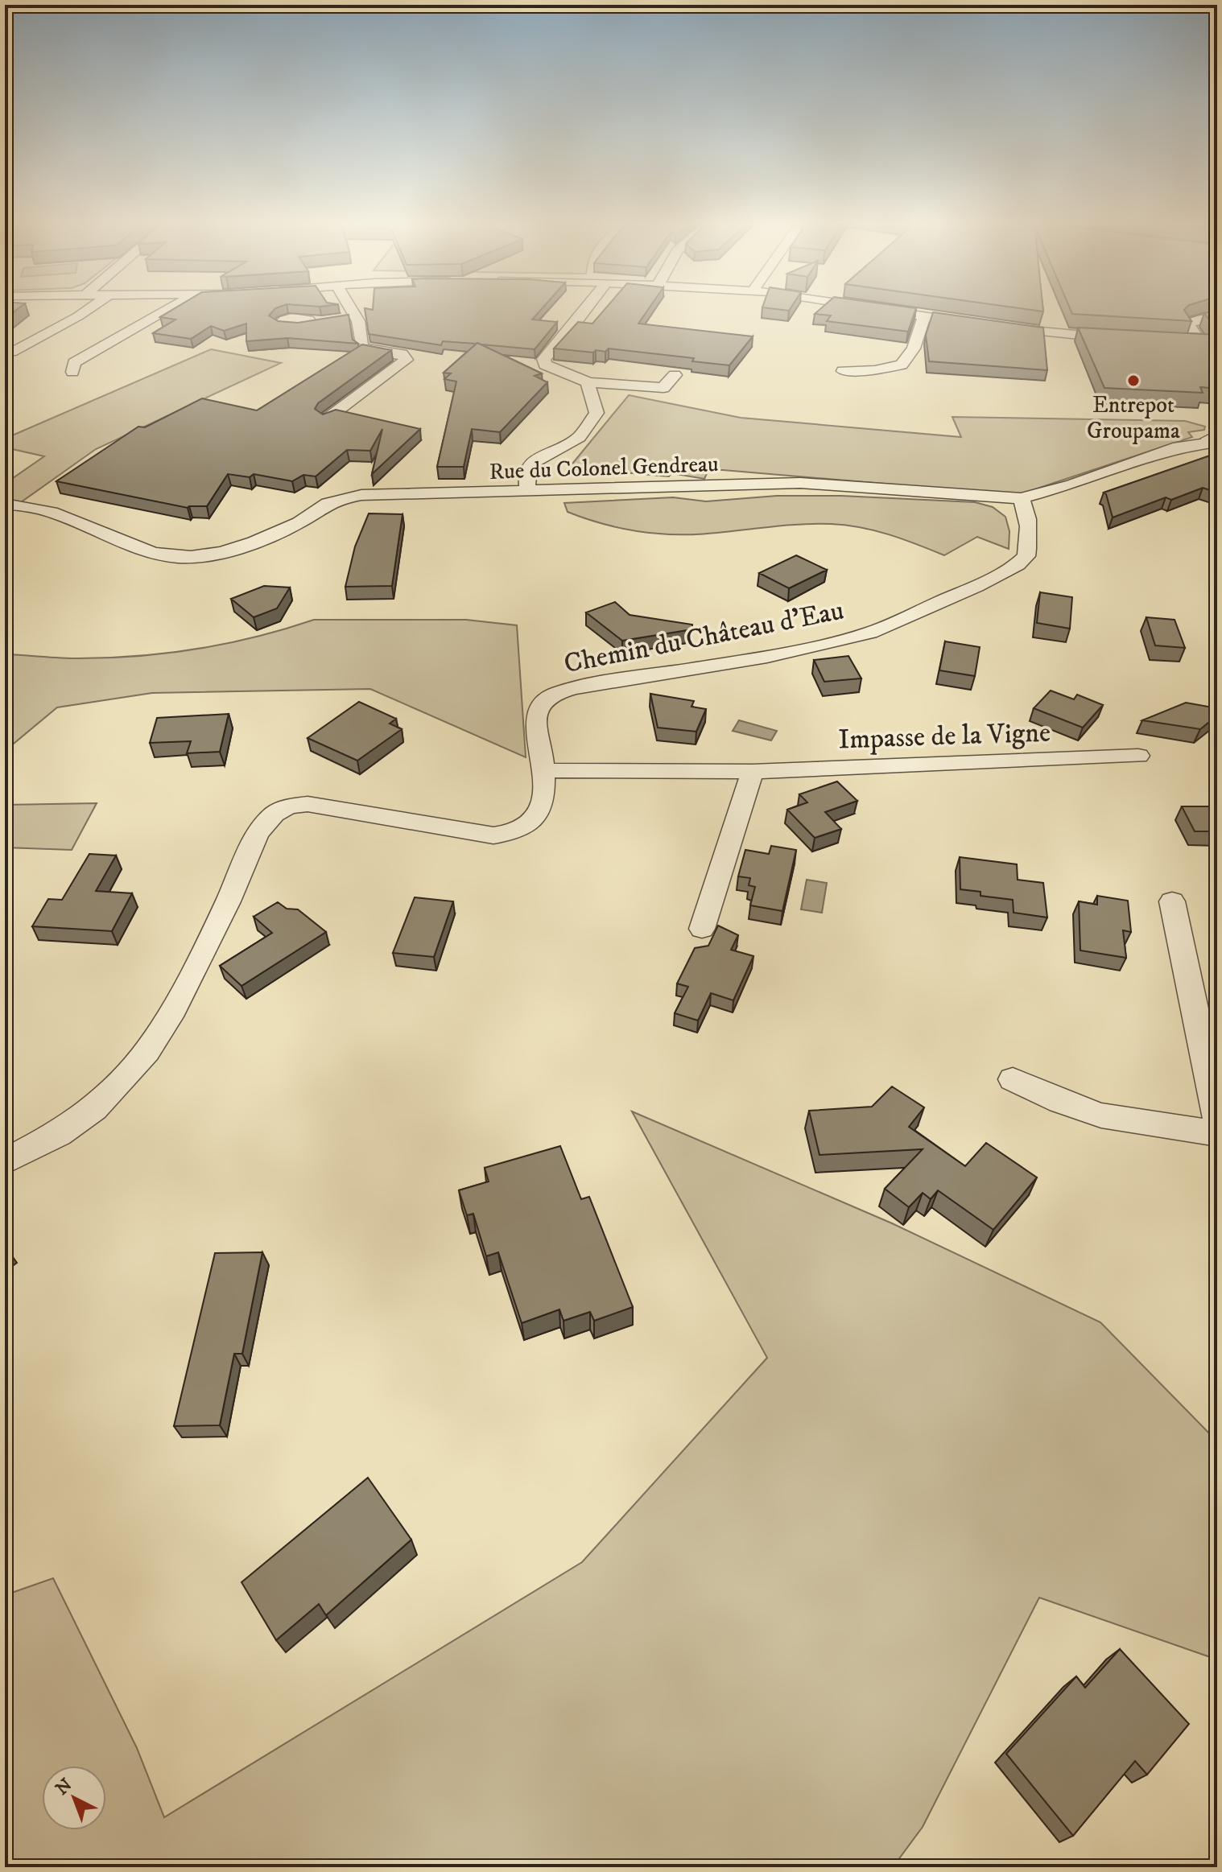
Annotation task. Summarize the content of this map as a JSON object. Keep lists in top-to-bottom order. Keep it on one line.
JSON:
{"streets":{"street":["Rue du Colonel Gendreau","Chemin du Château d'Eau","Impasse de la Vigne"]},"crossings":[["Rue du Colonel Gendreau","Chemin du Château d'Eau"],["Chemin du Château d'Eau","Impasse de la Vigne"]],"places":["Entrepot Groupama"],"north":"top left"}
